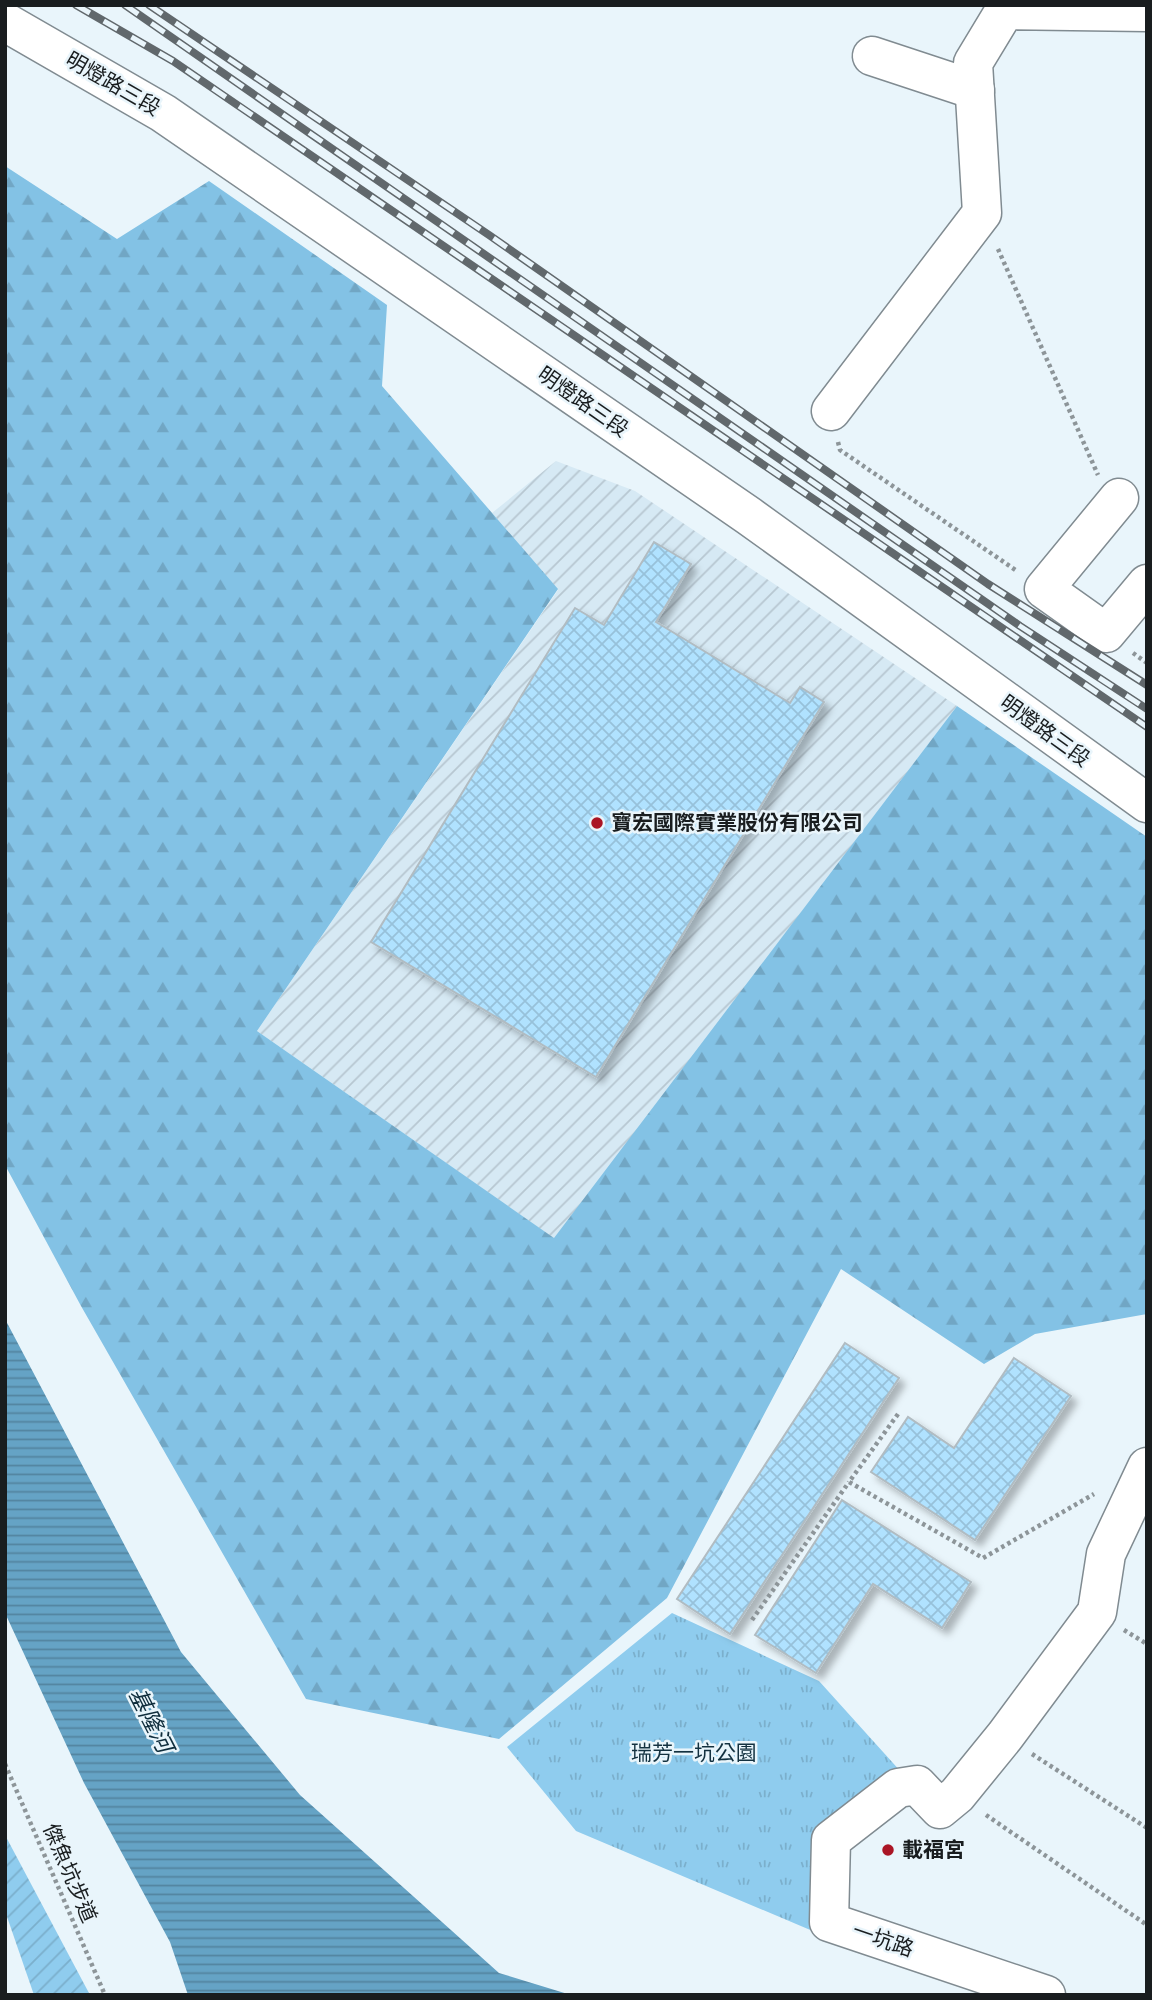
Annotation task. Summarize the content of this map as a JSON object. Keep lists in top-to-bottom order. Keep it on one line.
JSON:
{"streets":{"street":["明燈路三段","一坑路"],"path":["傑魚坑步道"]},"water":["基隆河"],"parks":["瑞芳一坑公園"],"places":["寶宏國際實業股份有限公司","載福宮"]}
